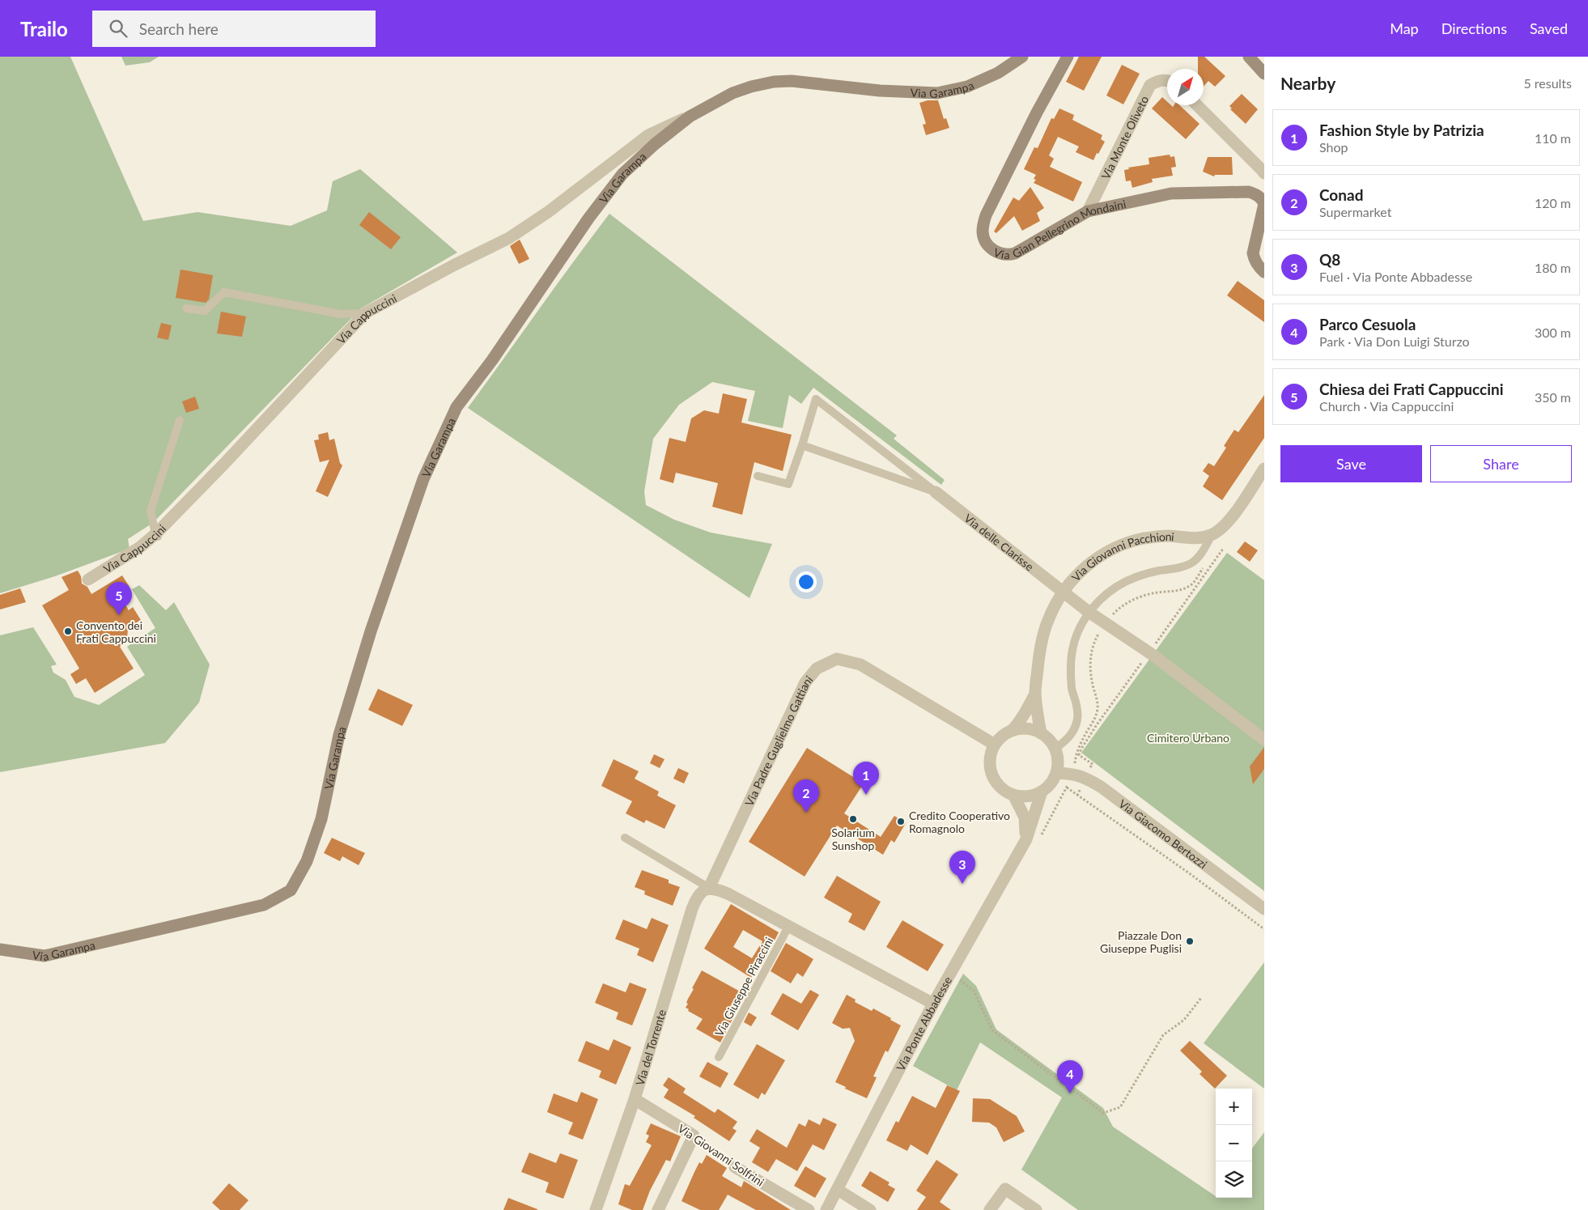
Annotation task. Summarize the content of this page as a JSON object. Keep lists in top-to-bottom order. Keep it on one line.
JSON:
{"streets":{"street":["Via Garampa","Via Monte Oliveto","Via Gian Pellegrino Mondaini","Via Cappuccini","Via delle Clarisse","Via Giovanni Pacchioni","Via Padre Guglielmo Gattiani","Via Giacomo Bertozzi","Via Ponte Abbadesse","Via del Torrente","Via Giovanni Solfrini"],"lane":["Via Giuseppe Piraccini"]},"crossings":[["Via Garampa","Via Cappuccini"],["Via Monte Oliveto","Via Gian Pellegrino Mondaini"],["Via delle Clarisse","Via Giovanni Pacchioni"],["Via Padre Guglielmo Gattiani","Via Giacomo Bertozzi"],["Via Padre Guglielmo Gattiani","Via Ponte Abbadesse"],["Via Padre Guglielmo Gattiani","Via del Torrente"],["Via Giacomo Bertozzi","Via Ponte Abbadesse"],["Via del Torrente","Via Giovanni Solfrini"]],"parks":["Cimitero Urbano"],"places":["Convento dei Frati Cappuccini","Solarium Sunshop","Credito Cooperativo Romagnolo","Piazzale Don Giuseppe Puglisi"],"north":"top right","page":{"header":"Trailo","search":"Search here","nav":["Map","Directions","Saved"],"heading":["Nearby","5 results"],"list":[{"mark":"1","name":"Fashion Style by Patrizia","note":"Shop","value":"110 m"},{"mark":"2","name":"Conad","note":"Supermarket","value":"120 m"},{"mark":"3","name":"Q8","note":"Fuel · Via Ponte Abbadesse","value":"180 m"},{"mark":"4","name":"Parco Cesuola","note":"Park · Via Don Luigi Sturzo","value":"300 m"},{"mark":"5","name":"Chiesa dei Frati Cappuccini","note":"Church · Via Cappuccini","value":"350 m"}],"buttons":["Save","Share"],"pins":["5","1","2","3","4"],"map_buttons":["+","−"]}}
